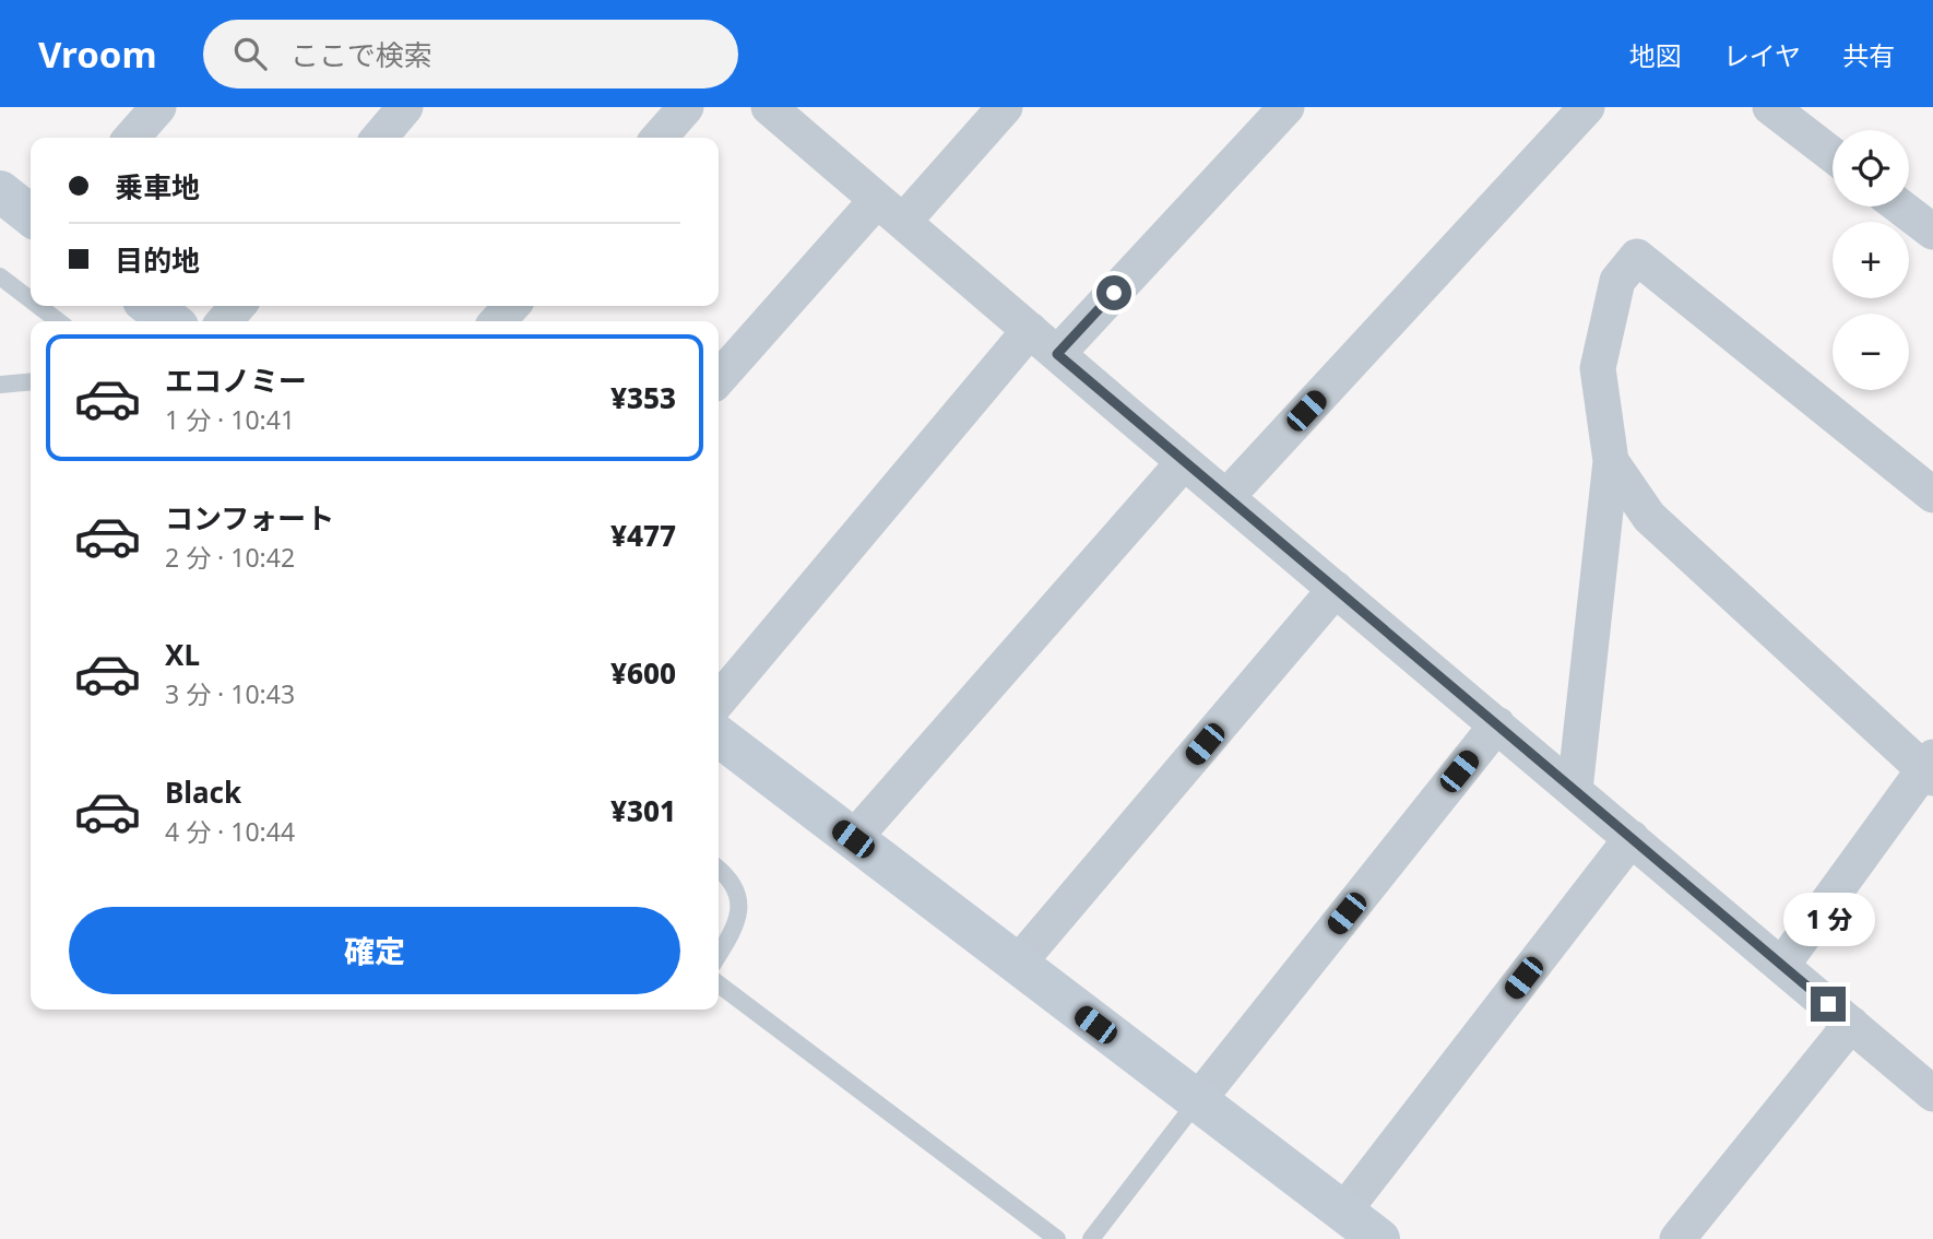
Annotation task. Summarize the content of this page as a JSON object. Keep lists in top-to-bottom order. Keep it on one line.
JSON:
{"page":{"header":"Vroom","search":"ここで検索","nav":["地図","レイヤ","共有"],"map_buttons":["+","−"],"banner":["乗車地","目的地"],"list":[{"name":"エコノミー","note":"1 分 · 10:41","value":"¥353"},{"name":"コンフォート","note":"2 分 · 10:42","value":"¥477"},{"name":"XL","note":"3 分 · 10:43","value":"¥600"},{"name":"Black","note":"4 分 · 10:44","value":"¥301"}],"buttons":"確定","bubble":"1 分"}}
